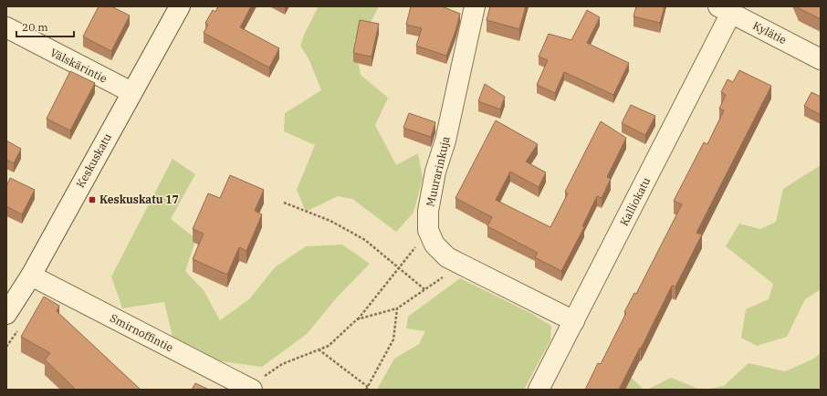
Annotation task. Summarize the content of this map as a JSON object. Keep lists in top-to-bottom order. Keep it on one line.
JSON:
{"streets":{"street":["Kylätie","Välskärintie","Keskuskatu","Muurarinkuja","Kalliokatu","Smirnoffintie"]},"crossings":[["Kylätie","Kalliokatu"],["Välskärintie","Keskuskatu"],["Keskuskatu","Smirnoffintie"],["Muurarinkuja","Kalliokatu"]],"places":{"transit":["Keskuskatu 17"]},"scale_bar":"20 m"}
